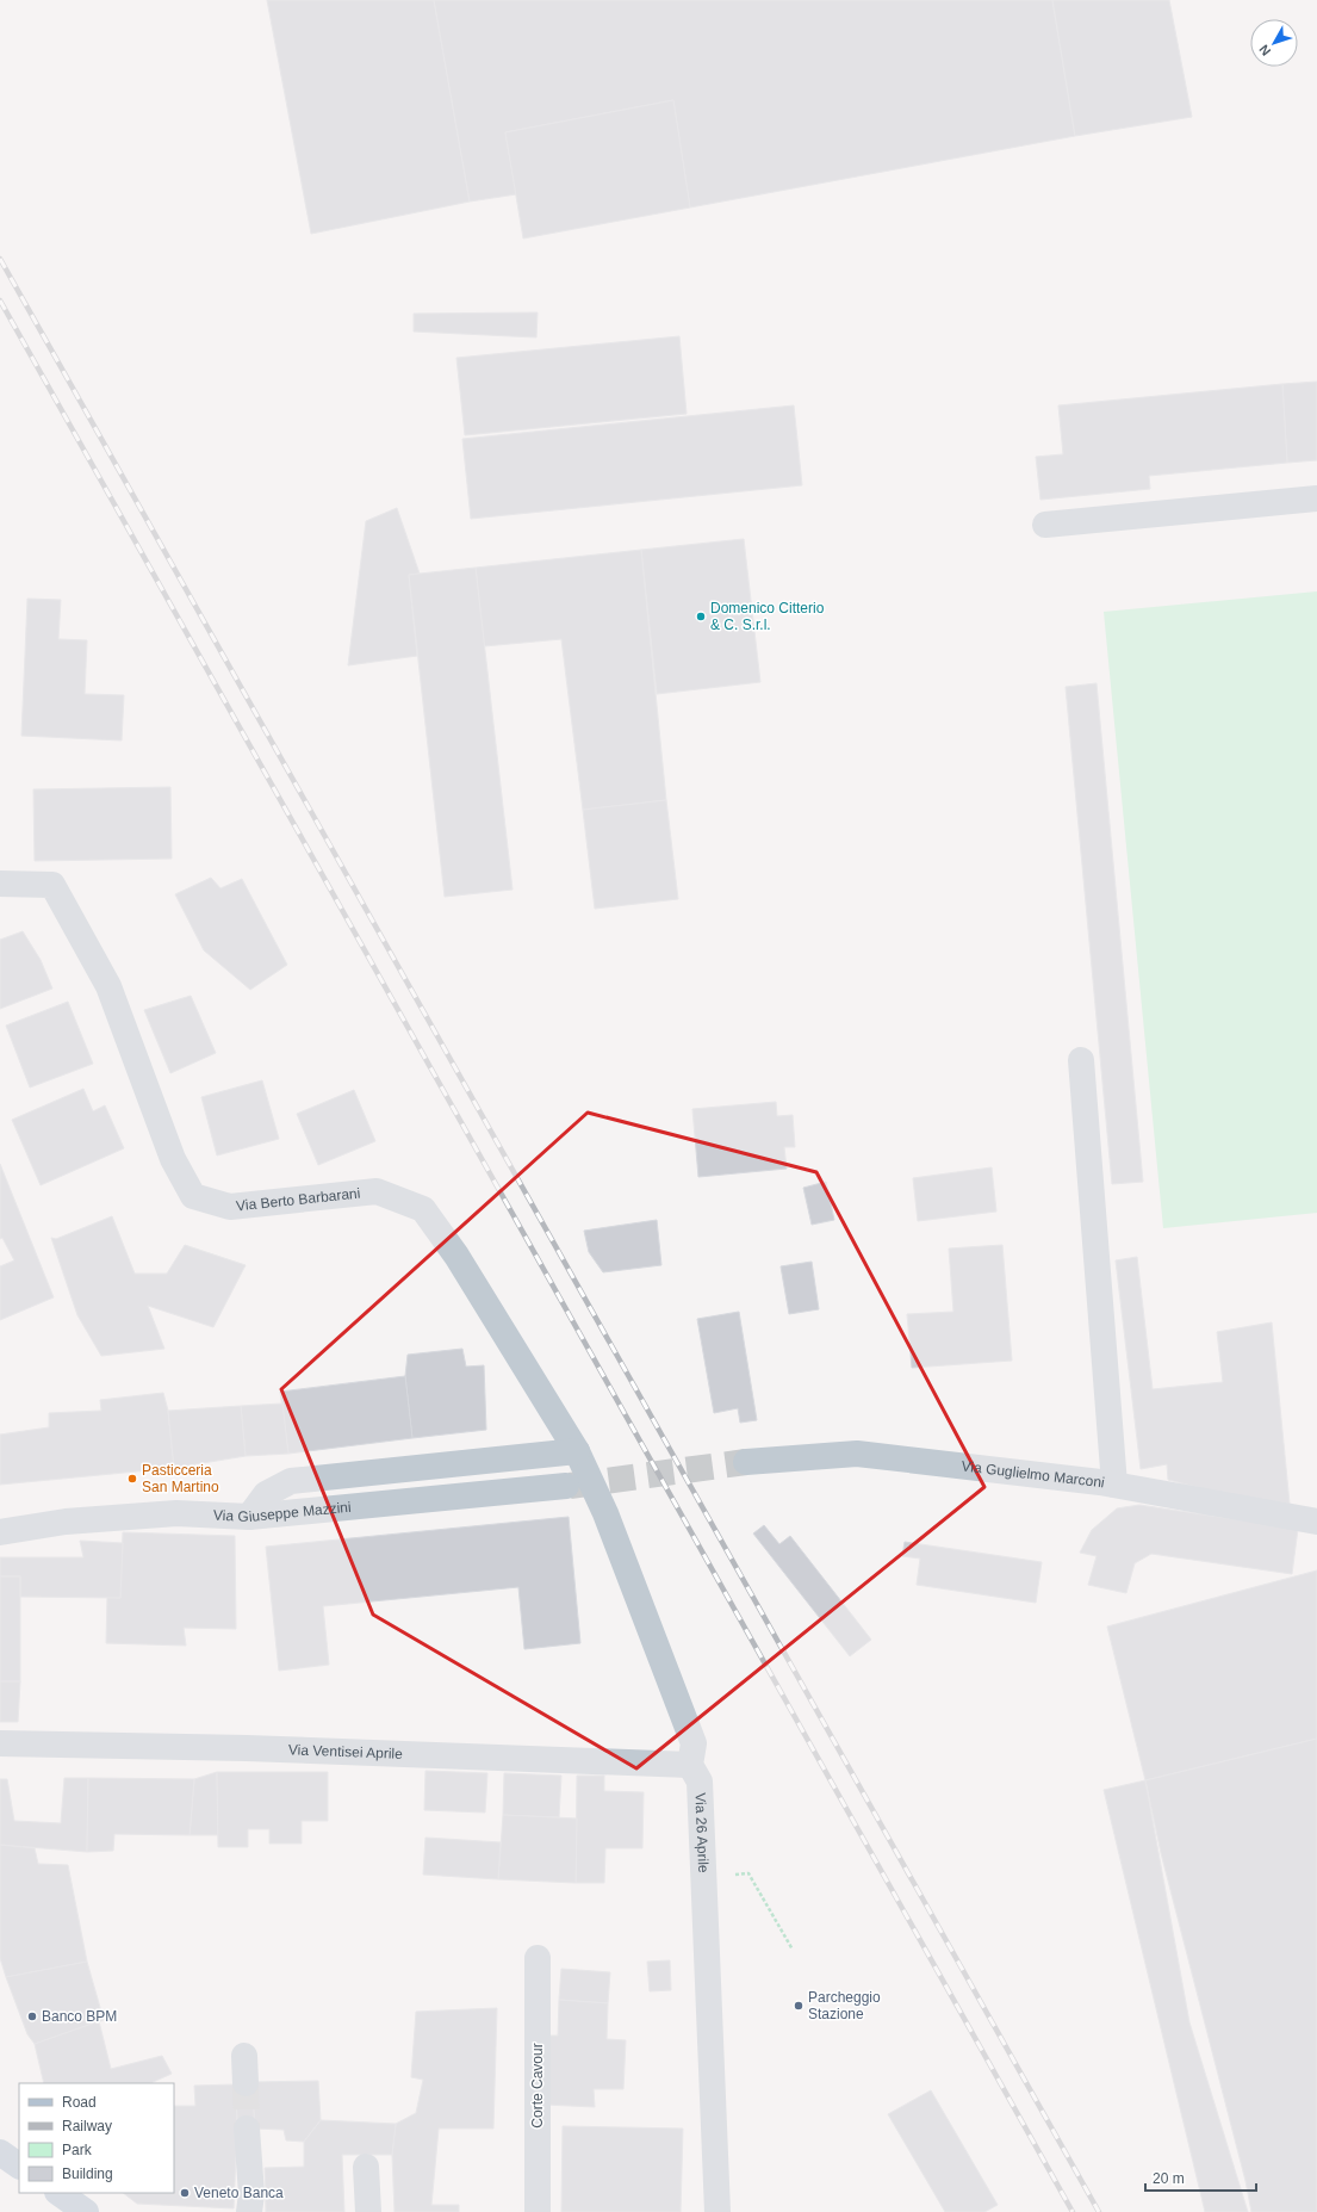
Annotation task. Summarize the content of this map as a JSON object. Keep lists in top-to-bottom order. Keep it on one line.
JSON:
{"streets":{"street":["Via Berto Barbarani","Via Guglielmo Marconi","Via Giuseppe Mazzini","Via Ventisei Aprile","Via 26 Aprile","Corte Cavour"]},"crossings":[["Via Ventisei Aprile","Via 26 Aprile"]],"places":["Domenico Citterio & C. S.r.l.","Pasticceria San Martino","Parcheggio Stazione","Banco BPM","Veneto Banca"],"legend":["Road","Railway","Park","Building"],"scale_bar":"20 m","north":"bottom left"}
